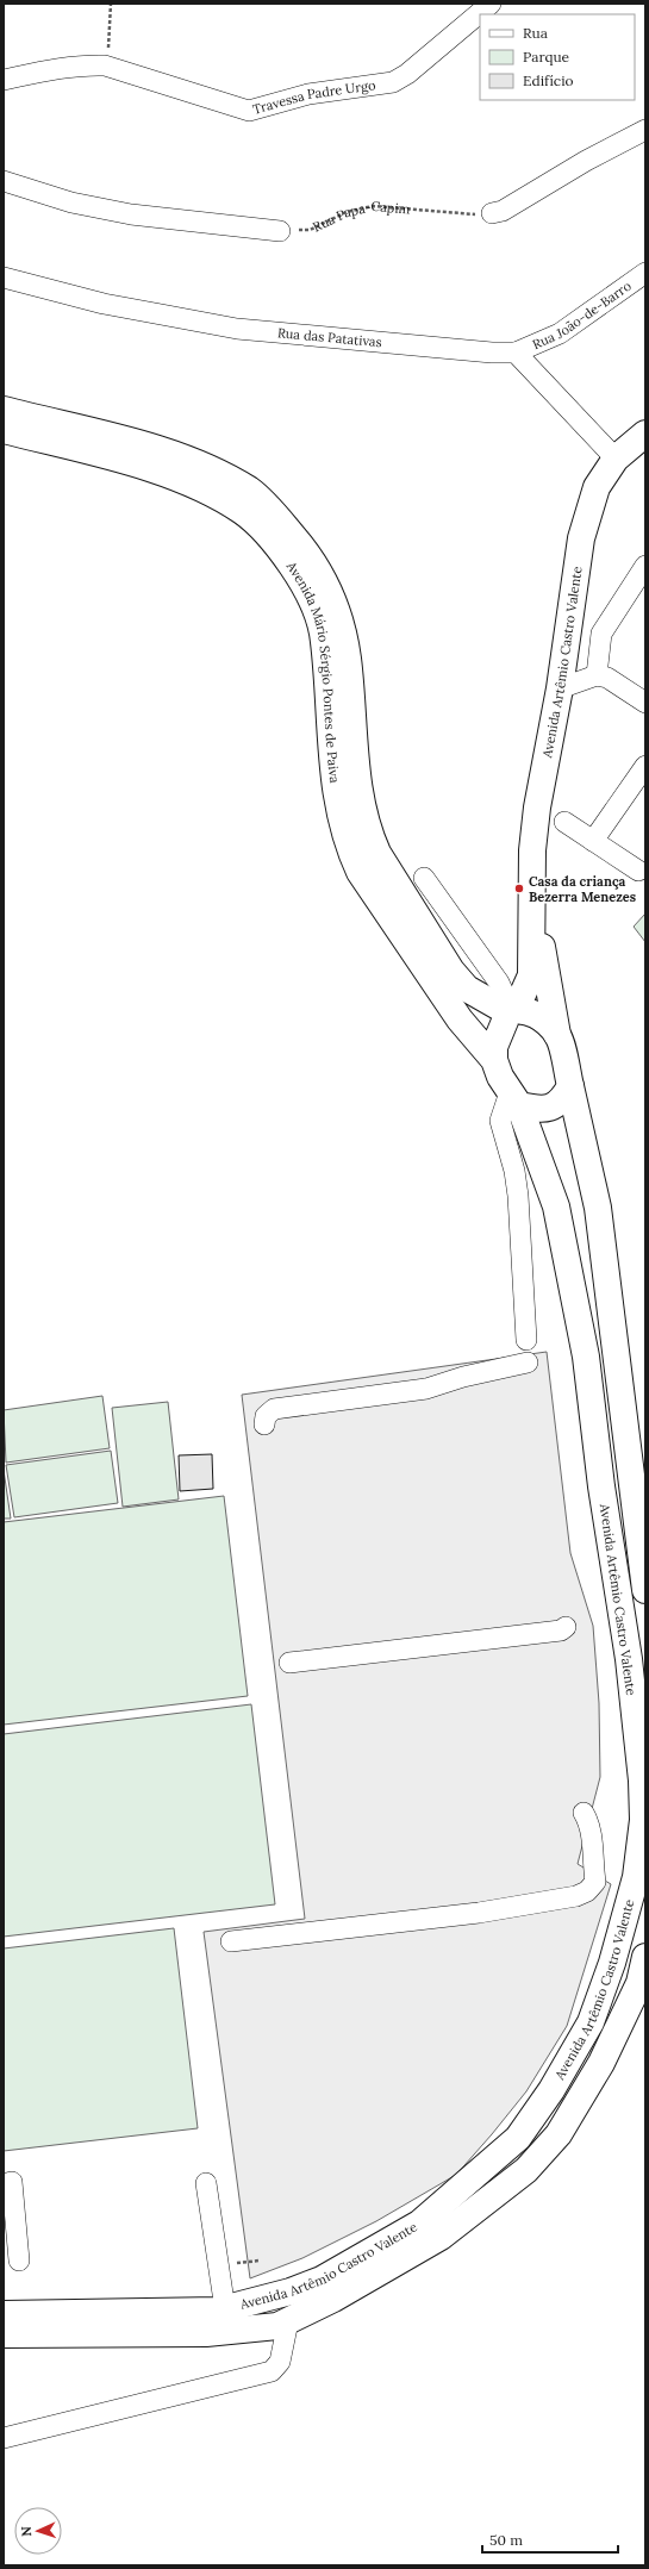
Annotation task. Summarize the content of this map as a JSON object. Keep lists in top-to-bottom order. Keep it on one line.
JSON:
{"streets":{"main road":["Avenida Artêmio Castro Valente","Avenida Mário Sérgio Pontes de Paiva"],"street":["Travessa Padre Urgo","Rua João-de-Barro","Rua das Patativas"],"path":["Rua Papa-Capim"]},"crossings":[["Rua João-de-Barro","Rua das Patativas"],["Avenida Artêmio Castro Valente","Avenida Mário Sérgio Pontes de Paiva"]],"places":["Casa da criança Bezerra Menezes"],"legend":["Rua","Parque","Edifício"],"scale_bar":"50 m","north":"left"}
